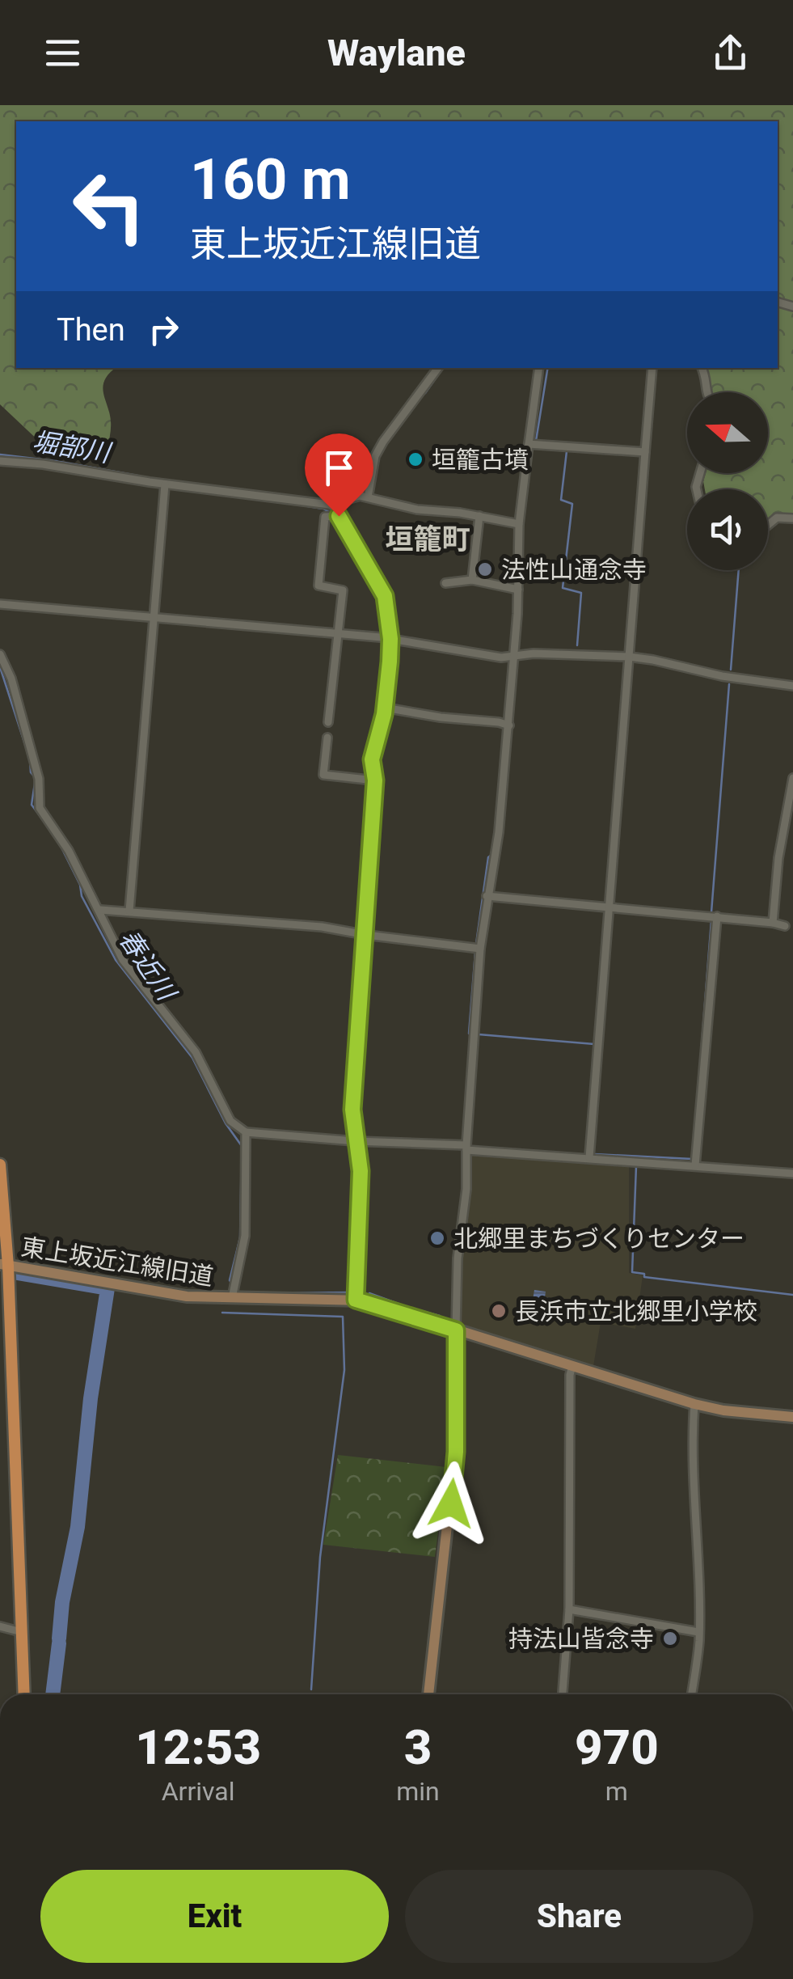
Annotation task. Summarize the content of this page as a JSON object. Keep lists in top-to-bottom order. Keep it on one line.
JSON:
{"streets":{"street":["東上坂近江線旧道"]},"districts":["垣籠町"],"water":["堀部川","春近川"],"places":["垣籠古墳","法性山通念寺","北郷里まちづくりセンター","長浜市立北郷里小学校","持法山皆念寺"],"north":"left","page":{"header":"Waylane","turn":["160 m","東上坂近江線旧道"],"then":"Then","eta":["12:53","Arrival","3","min","970","m"],"buttons":["Exit","Share"]}}
